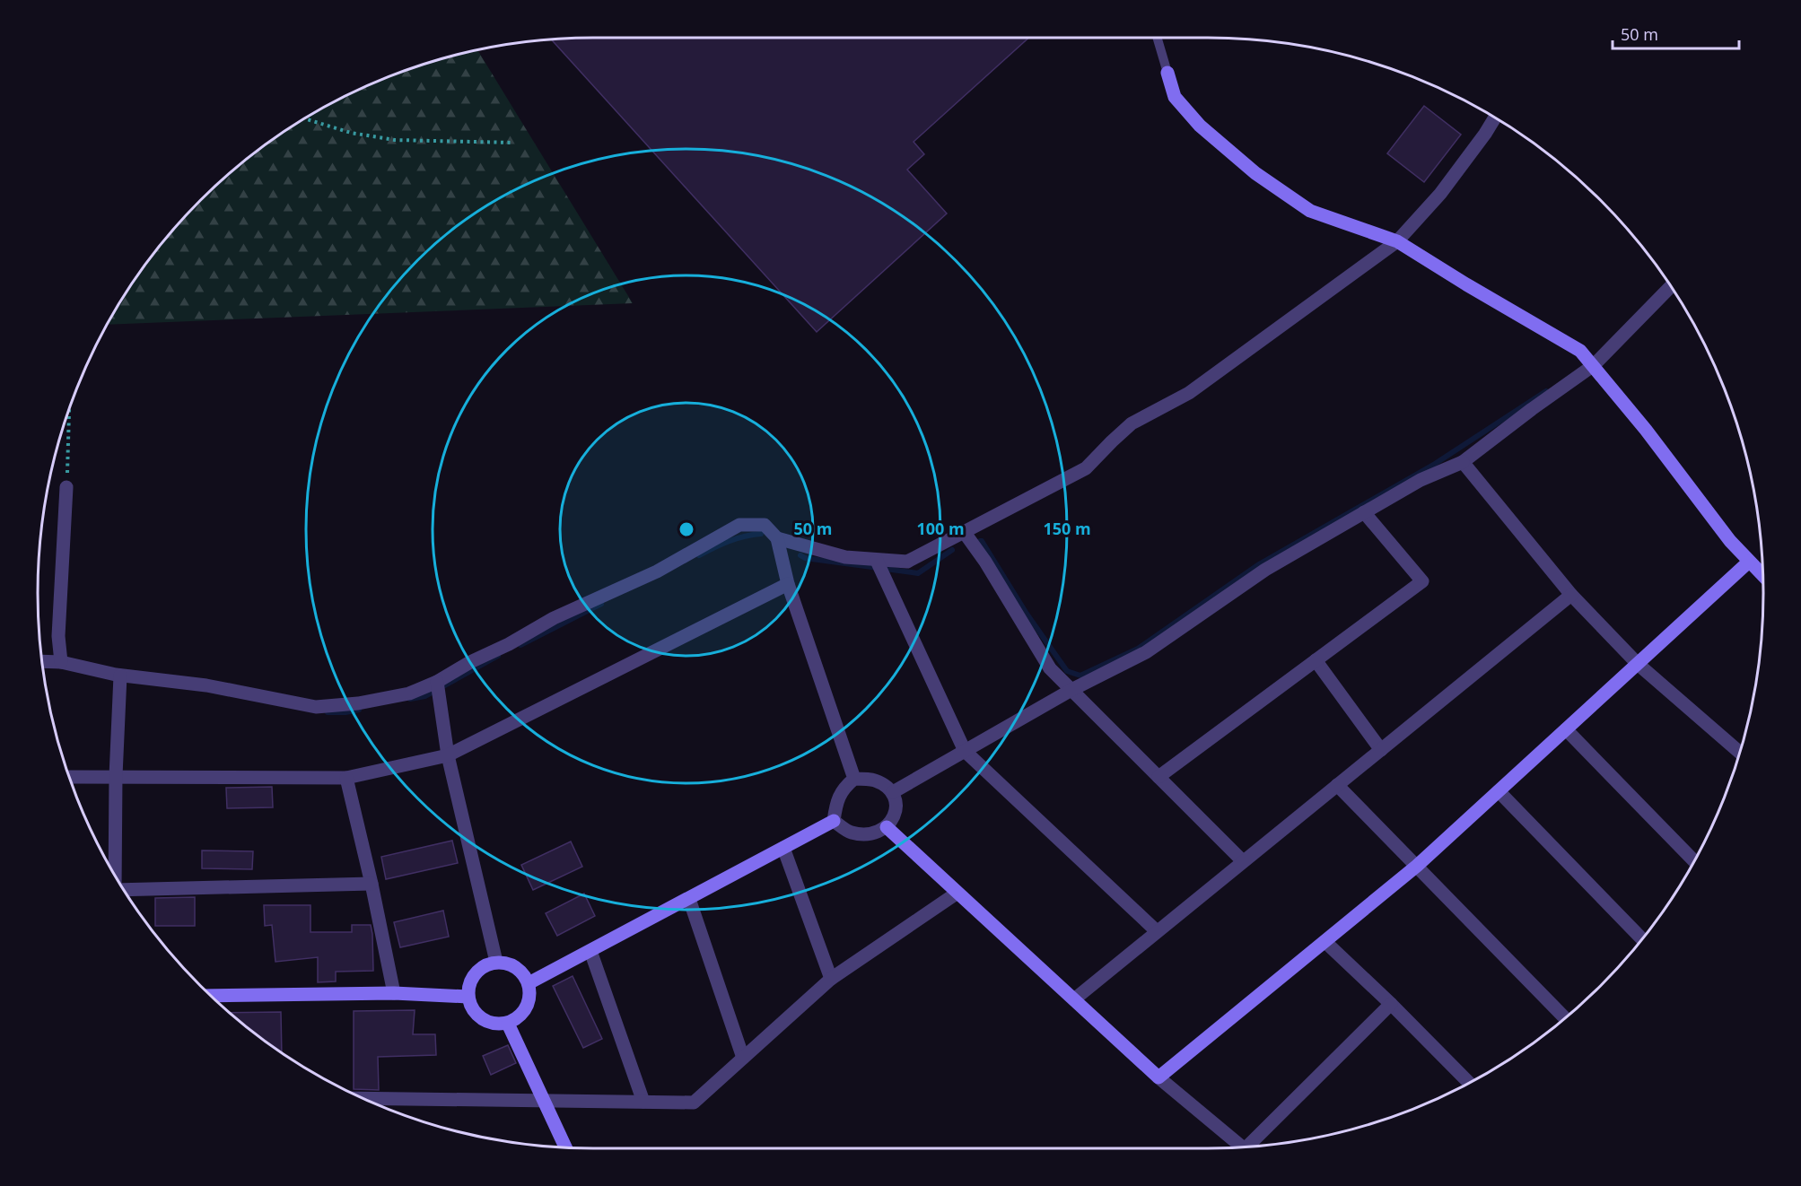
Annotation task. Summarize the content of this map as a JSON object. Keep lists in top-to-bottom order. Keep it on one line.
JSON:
{"scale_bar":"50 m","rings":["50 m","100 m","150 m"]}
